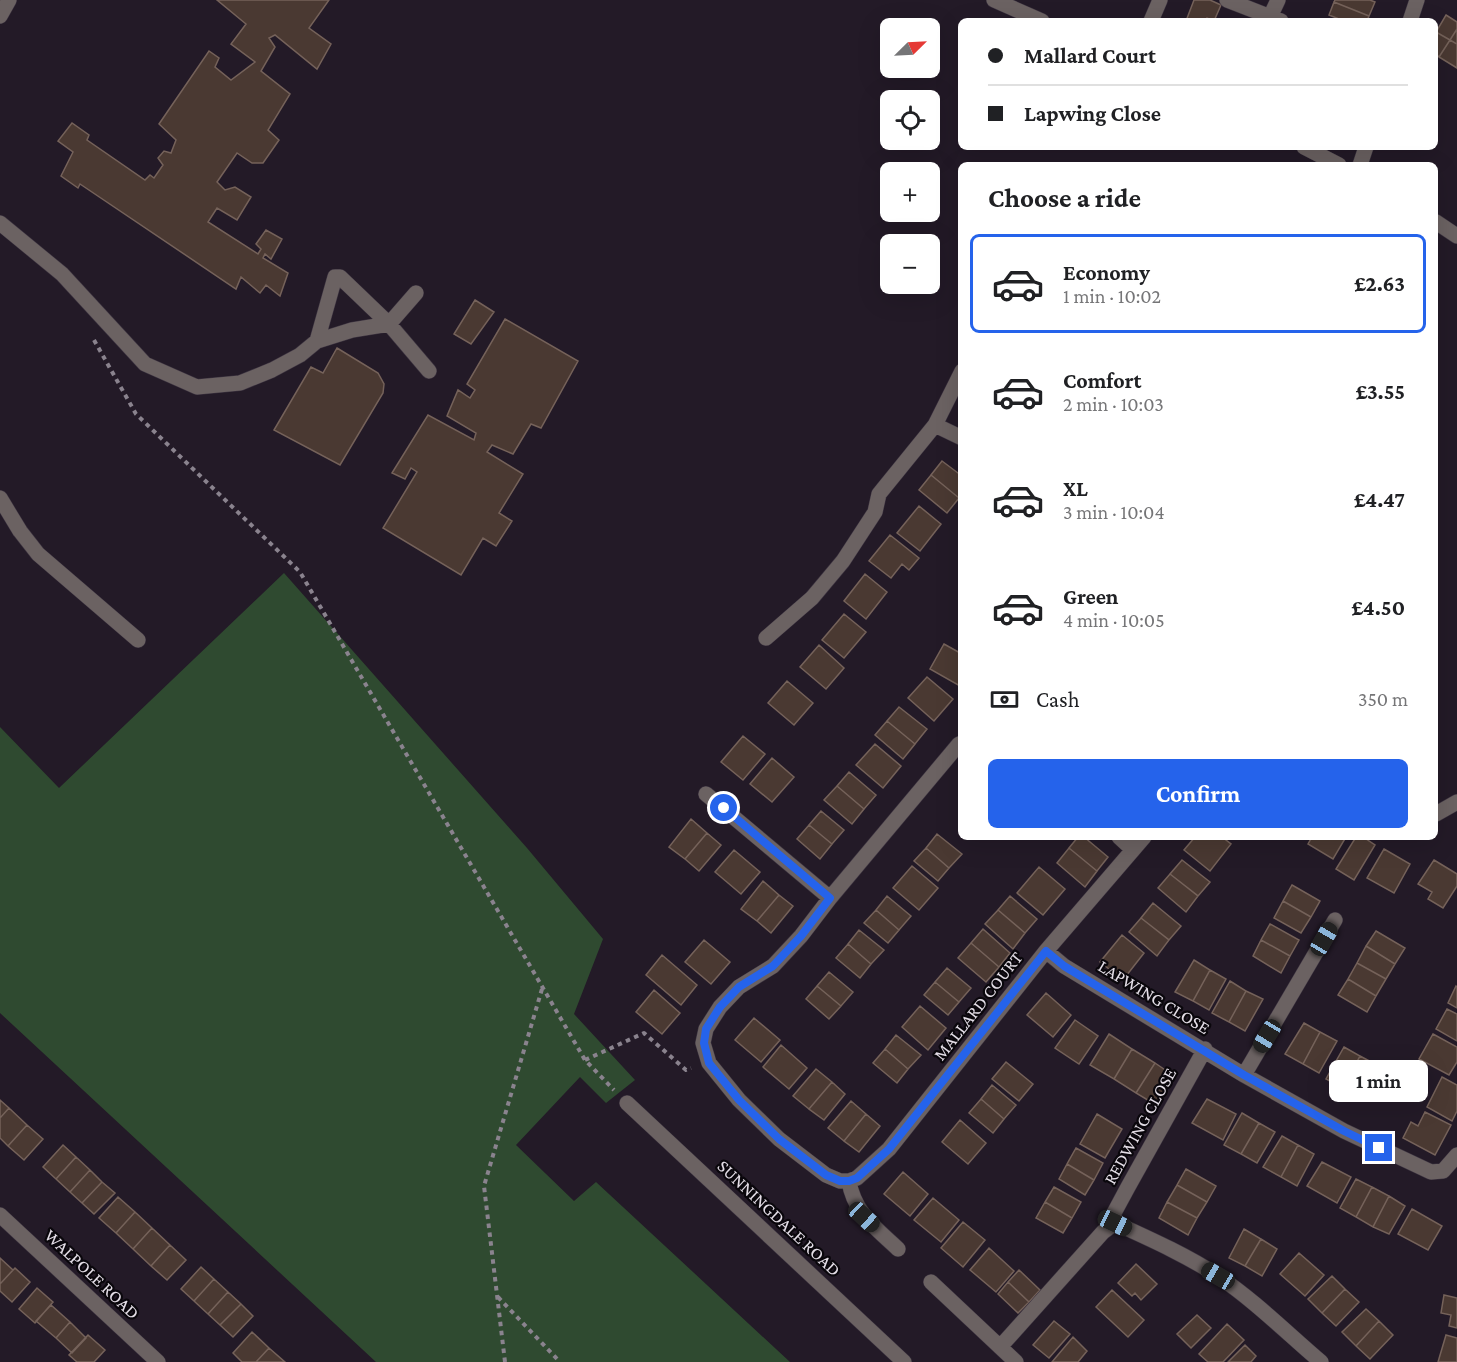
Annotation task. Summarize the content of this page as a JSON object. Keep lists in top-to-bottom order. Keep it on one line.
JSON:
{"streets":{"street":["LAPWING CLOSE","MALLARD COURT","REDWING CLOSE","SUNNINGDALE ROAD","WALPOLE ROAD"]},"crossings":[["LAPWING CLOSE","MALLARD COURT"],["LAPWING CLOSE","REDWING CLOSE"]],"north":"top right","page":{"map_buttons":["+","−"],"banner":["Mallard Court","Lapwing Close"],"heading":"Choose a ride","list":[{"name":"Economy","note":"1 min · 10:02","value":"£2.63"},{"name":"Comfort","note":"2 min · 10:03","value":"£3.55"},{"name":"XL","note":"3 min · 10:04","value":"£4.47"},{"name":"Green","note":"4 min · 10:05","value":"£4.50"}],"pay":["Cash","350 m"],"buttons":"Confirm","bubble":"1 min"}}
